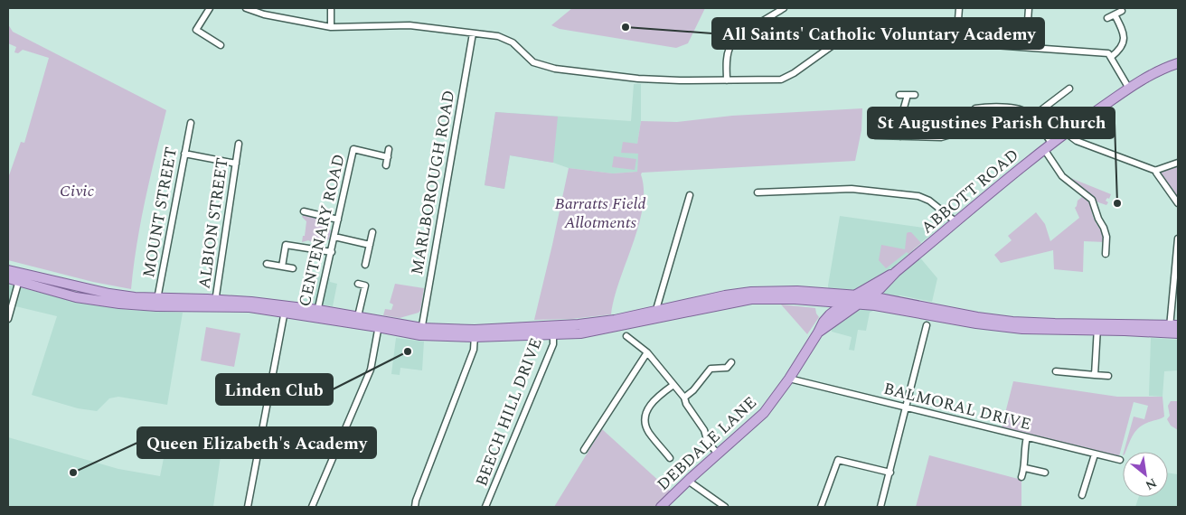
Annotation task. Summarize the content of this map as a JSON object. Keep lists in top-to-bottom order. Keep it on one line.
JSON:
{"streets":{"main road":["ABBOTT ROAD","DEBDALE LANE"],"street":["MARLBOROUGH ROAD","MOUNT STREET","ALBION STREET","CENTENARY ROAD","BALMORAL DRIVE","BEECH HILL DRIVE"]},"crossings":[["ABBOTT ROAD","DEBDALE LANE"],["BALMORAL DRIVE","DEBDALE LANE"]],"parks":["Civic","Barratts Field Allotments"],"places":["All Saints' Catholic Voluntary Academy","St Augustines Parish Church","Linden Club","Queen Elizabeth's Academy"],"north":"bottom right"}
